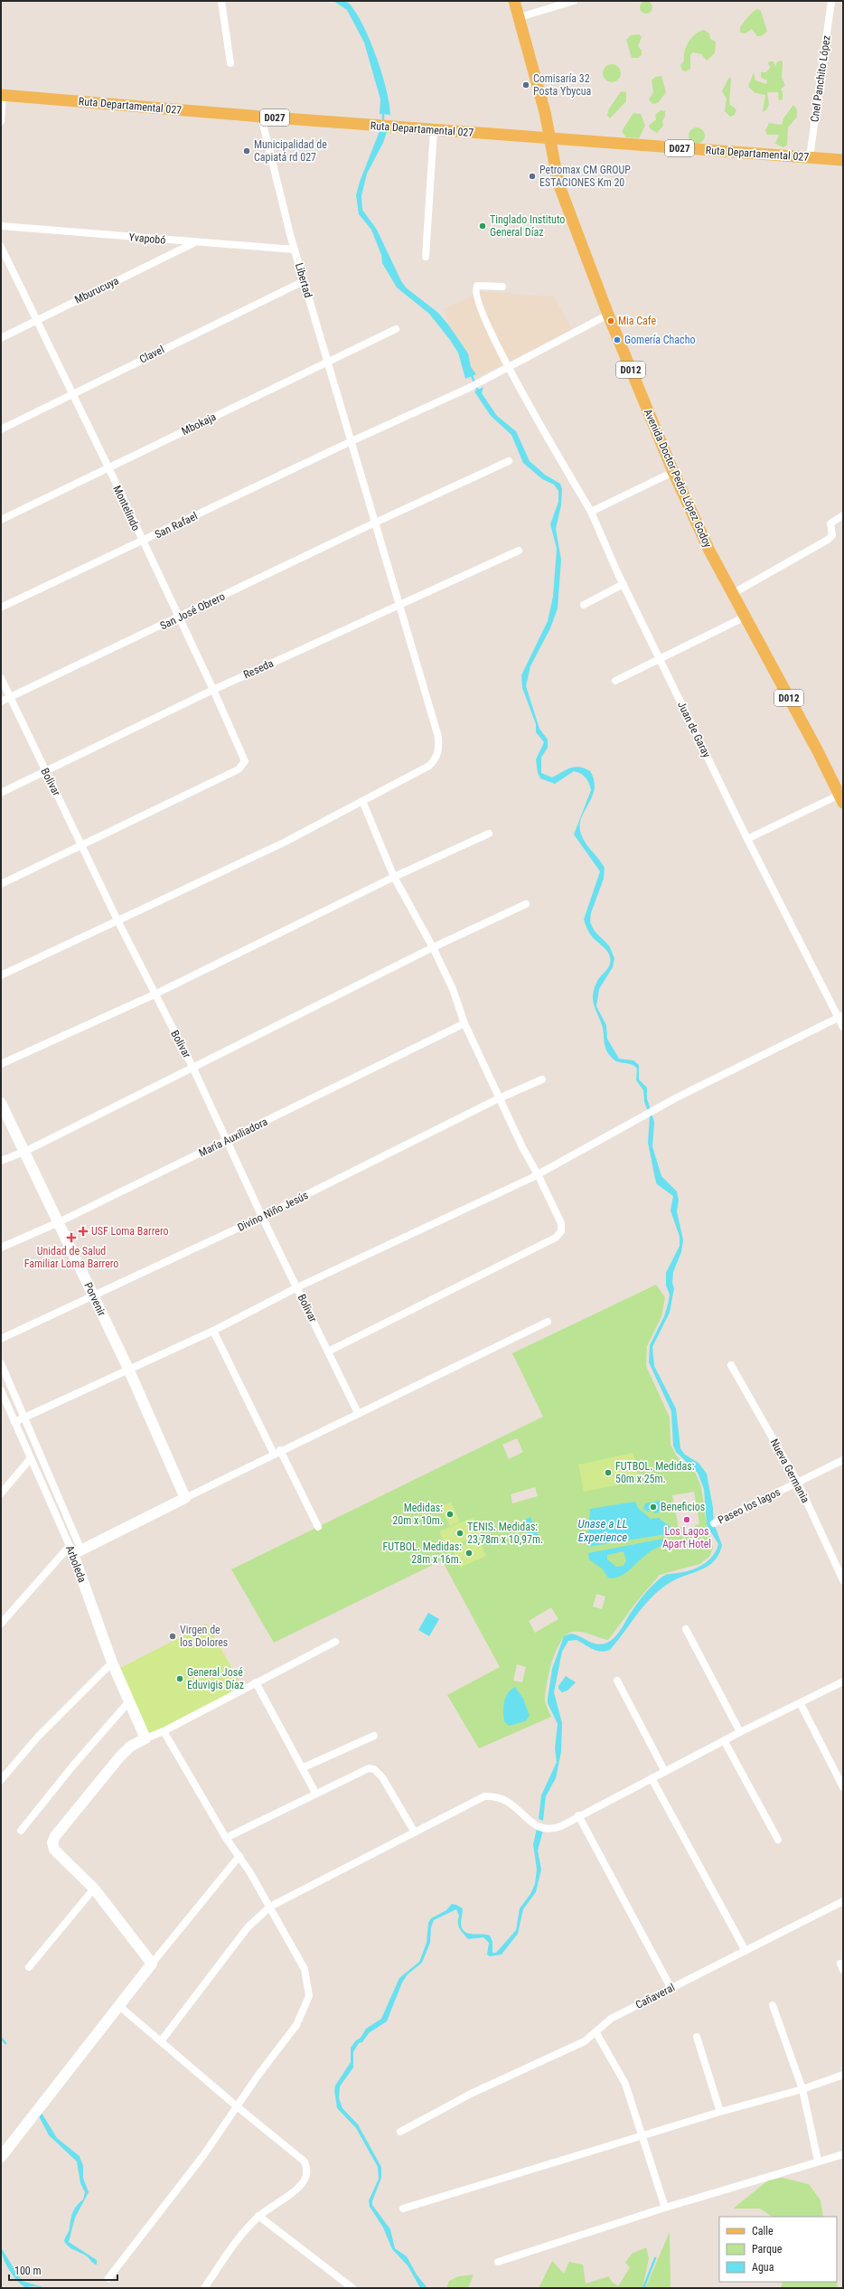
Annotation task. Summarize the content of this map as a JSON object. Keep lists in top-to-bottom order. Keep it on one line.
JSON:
{"streets":{"main road":["Ruta Departamental 027","D027","D012","Avenida Doctor Pedro López Godoy"],"street":["Cnel Panchito López","Yvapobó","Libertad","Mburucuya","Clavel","Mbokaja","Montelindo","San Rafael","San José Obrero","Reseda","Juan de Garay","Bolivar","María Auxiliadora","Divino Niño Jesús","Porvenir","Nueva Germania","Paseo los lagos","Arboleda","Cañaveral"]},"crossings":[["Cnel Panchito López","Ruta Departamental 027"],["Ruta Departamental 027","Libertad"],["Ruta Departamental 027","D012"],["Ruta Departamental 027","Avenida Doctor Pedro López Godoy"],["Yvapobó","Libertad"],["Yvapobó","Mburucuya"],["Libertad","Clavel"],["Libertad","Mbokaja"],["Libertad","San Rafael"],["Libertad","San José Obrero"],["Libertad","Reseda"],["Libertad","Bolivar"],["Mburucuya","Montelindo"],["Clavel","Montelindo"],["D012","Avenida Doctor Pedro López Godoy"],["Mbokaja","Montelindo"],["Avenida Doctor Pedro López Godoy","San Rafael"],["Montelindo","San Rafael"],["Montelindo","San José Obrero"],["Montelindo","Reseda"],["Montelindo","Bolivar"],["San Rafael","Juan de Garay"],["San José Obrero","Bolivar"],["Reseda","Bolivar"],["Bolivar","María Auxiliadora"],["Bolivar","Divino Niño Jesús"],["María Auxiliadora","Porvenir"],["Divino Niño Jesús","Porvenir"],["Nueva Germania","Paseo los lagos"]],"water":["Unase a LL Experience"],"places":{"other":["Comisaría 32 Posta Ybycua","Municipalidad de Capiatá rd 027","Petromax CM GROUP ESTACIONES Km 20","Tinglado Instituto General Díaz","Mia Cafe","Gomería Chacho","FUTBOL. Medidas: 50m x 25m.","Beneficios","Medidas: 20m x 10m.","Los Lagos Apart Hotel","TENIS. Medidas: 23,78m x 10,97m.","FUTBOL. Medidas: 28m x 16m.","Virgen de los Dolores","General José Eduvigis Díaz"],"health":["USF Loma Barrero","Unidad de Salud Familiar Loma Barrero"]},"legend":["Calle","Parque","Agua"],"scale_bar":"100 m"}
